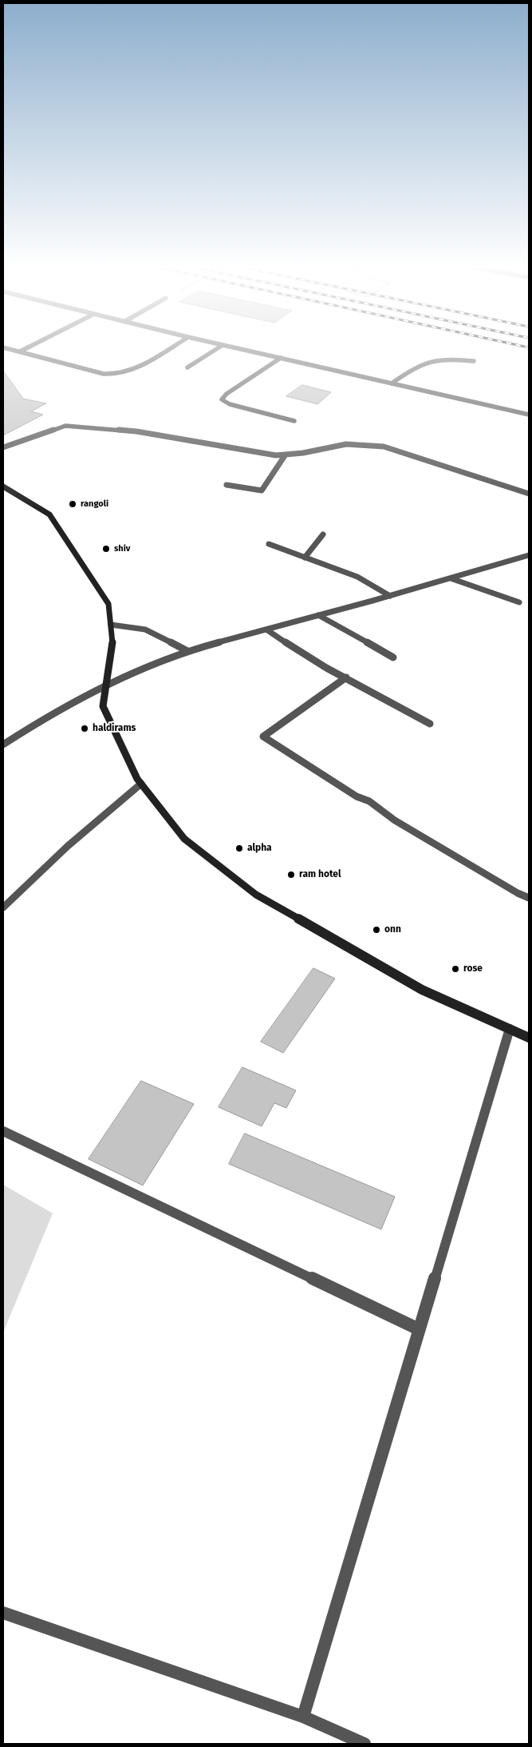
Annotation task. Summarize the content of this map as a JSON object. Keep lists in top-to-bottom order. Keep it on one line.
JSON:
{"places":["rangoli","shiv","haldirams","alpha","ram hotel","onn","rose"]}
